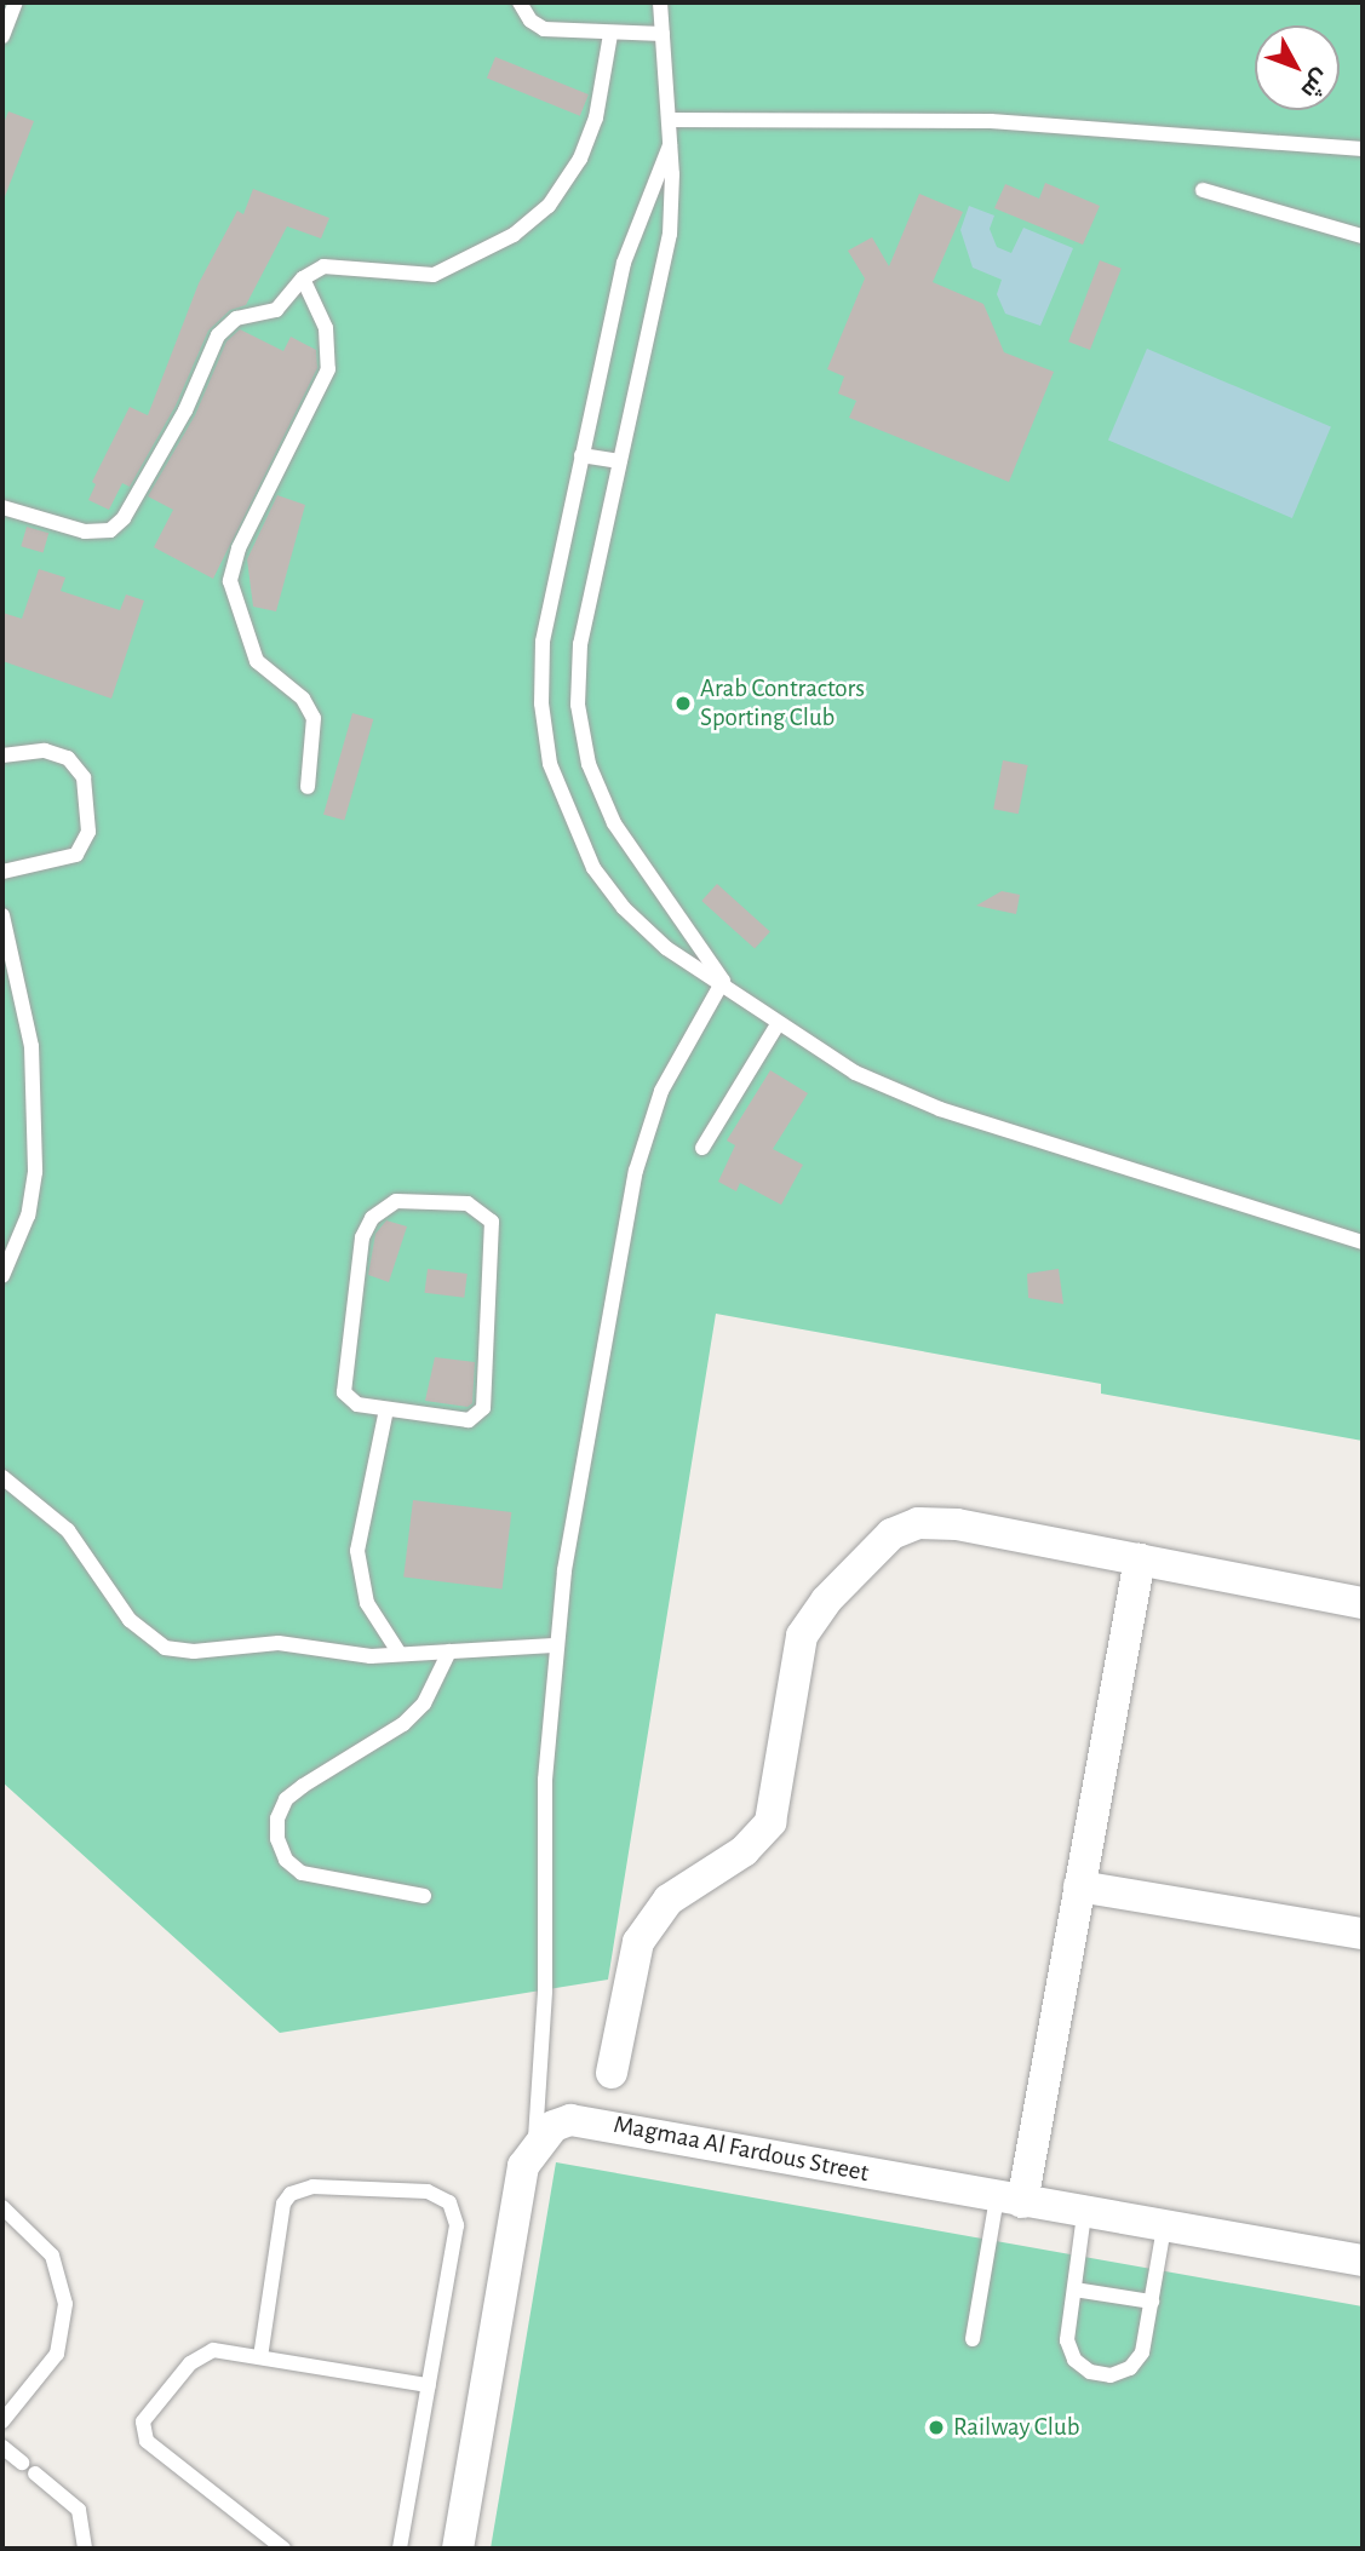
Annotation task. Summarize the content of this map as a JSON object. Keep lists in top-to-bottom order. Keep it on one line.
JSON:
{"streets":{"street":["Magmaa Al Fardous Street"]},"places":["Arab Contractors Sporting Club","Railway Club"],"north":"bottom right"}
